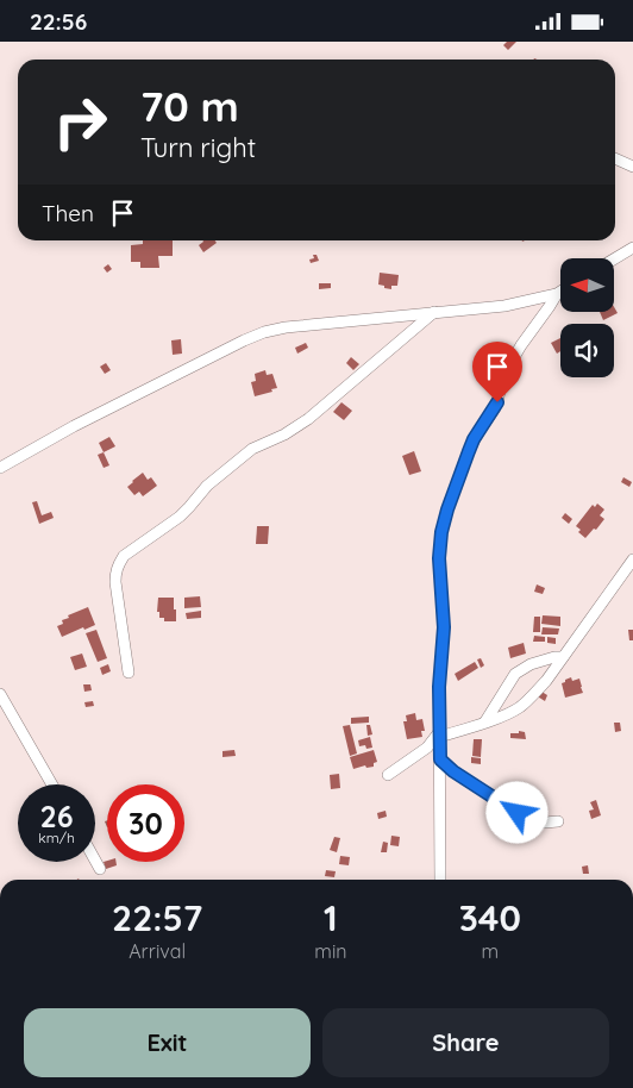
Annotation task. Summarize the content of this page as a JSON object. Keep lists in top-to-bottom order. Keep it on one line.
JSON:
{"north":"left","page":{"status":"22:56","turn":["70 m","Turn right"],"then":"Then","speed":"26 km/h","limit":"30","eta":["22:57","Arrival","1","min","340","m"],"buttons":["Exit","Share"]}}
